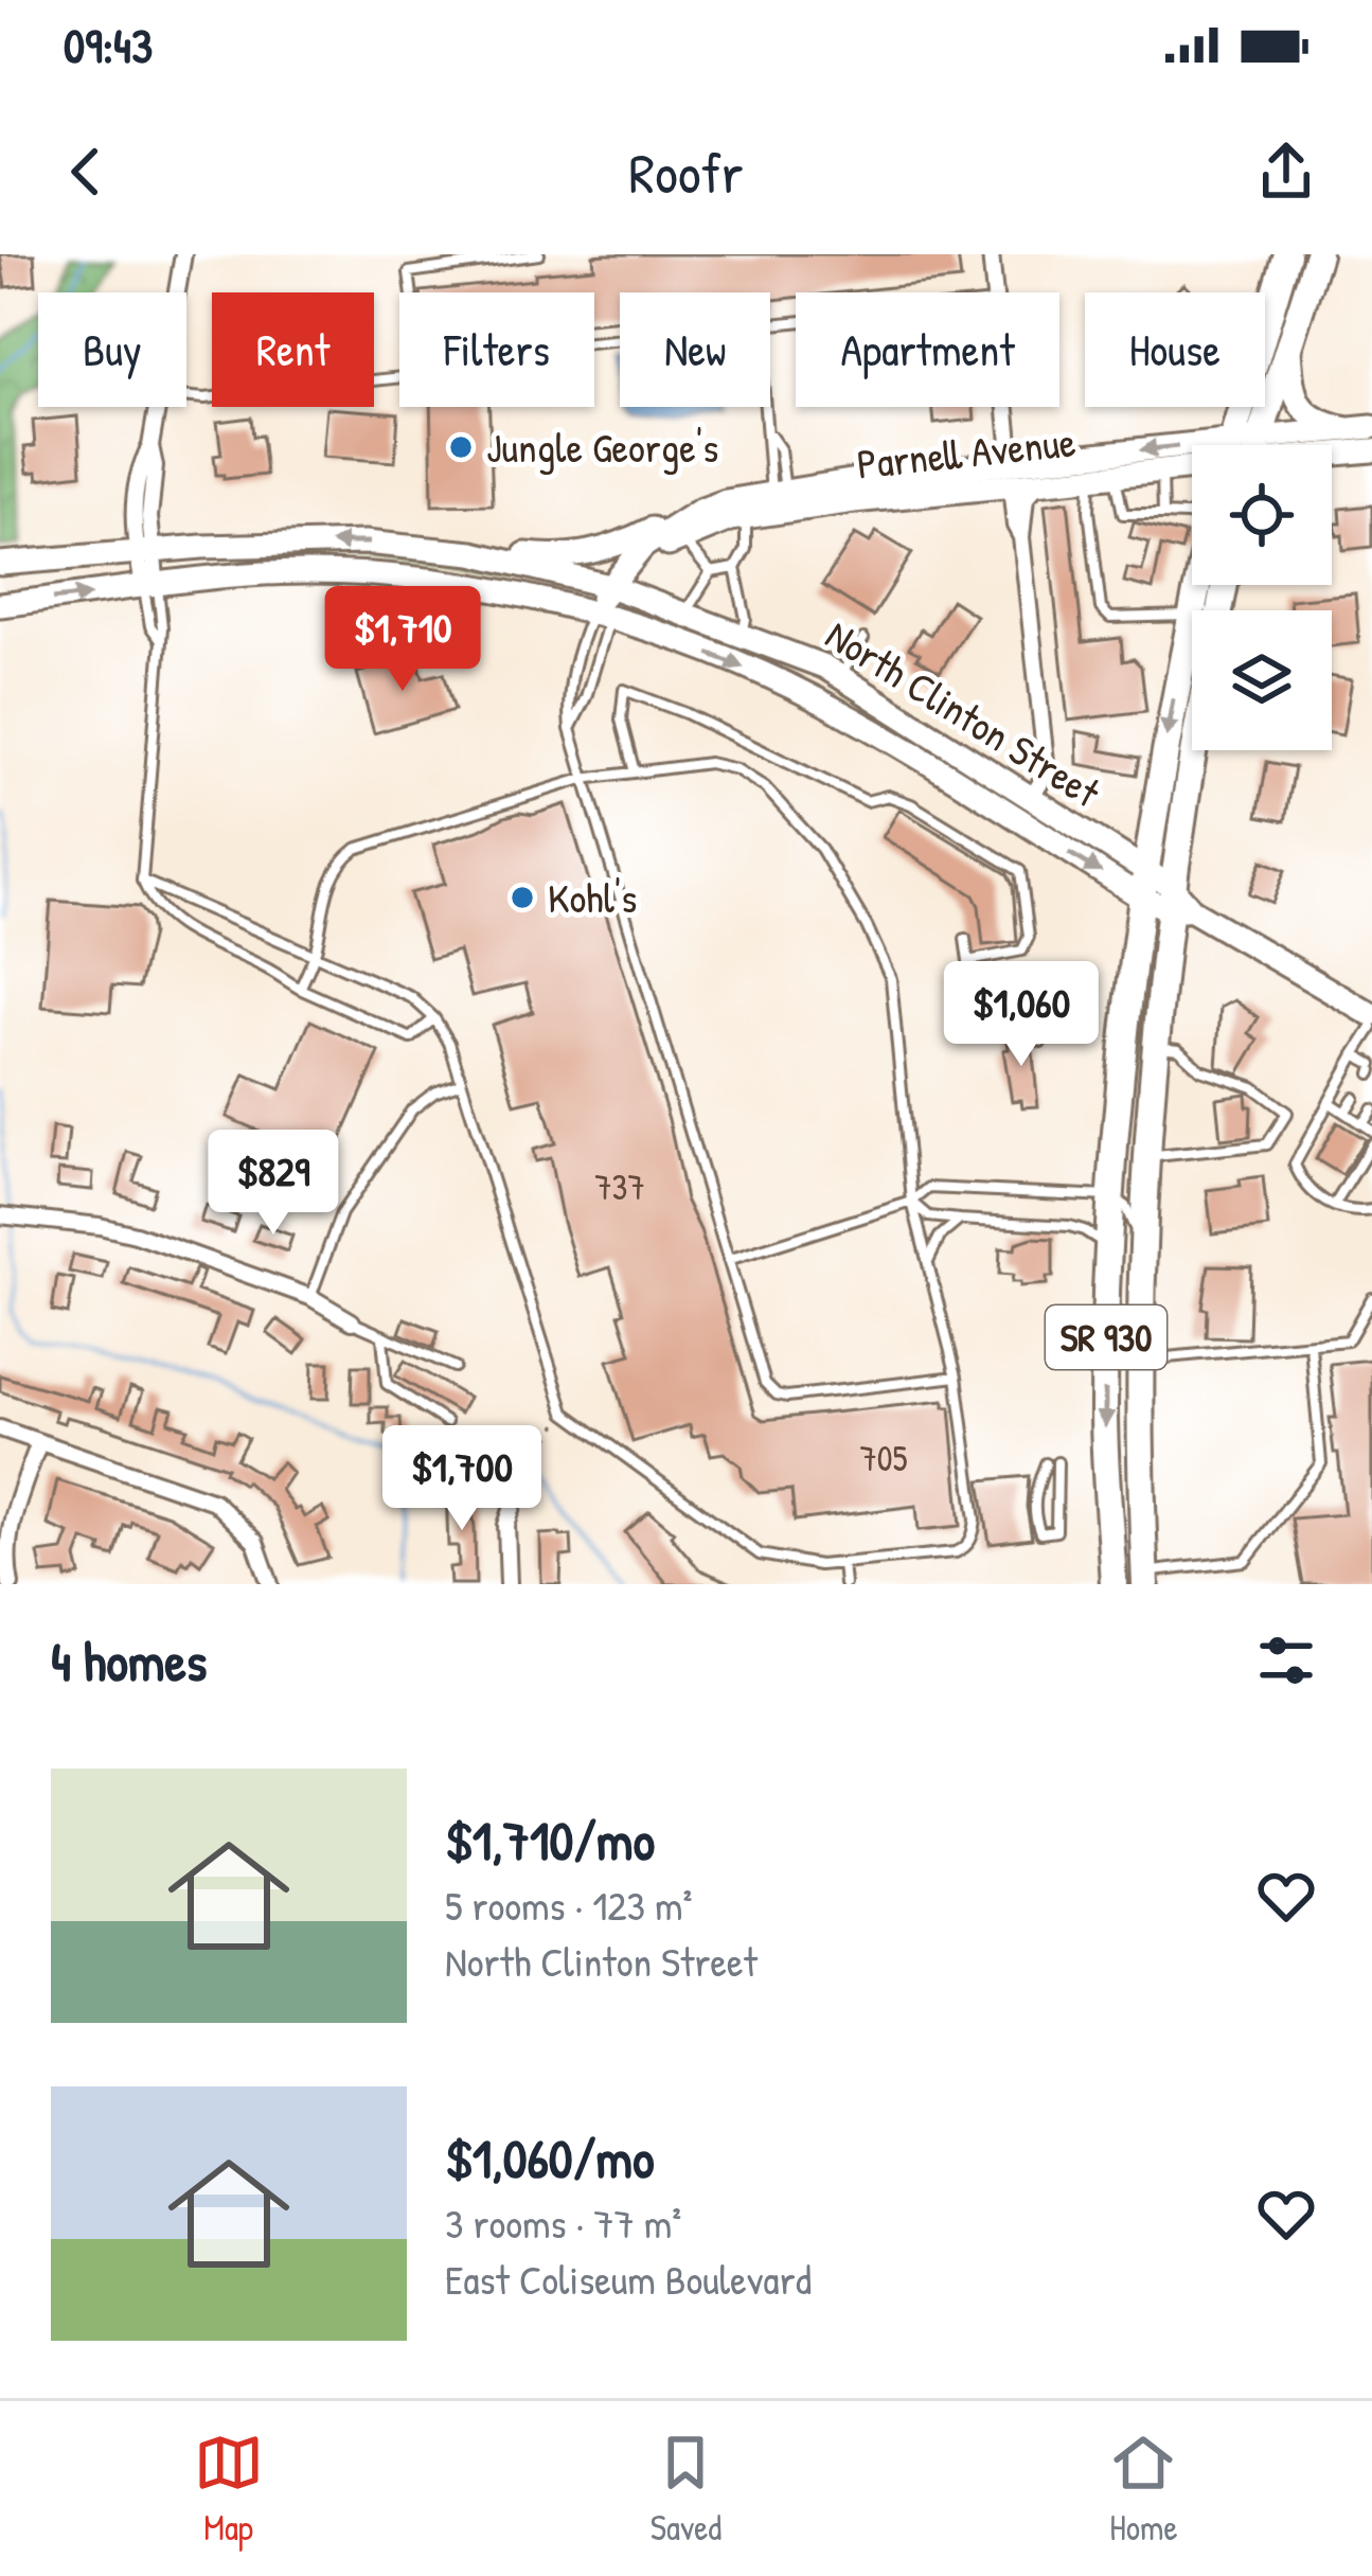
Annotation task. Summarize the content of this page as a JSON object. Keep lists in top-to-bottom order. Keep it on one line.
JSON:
{"streets":{"highway":["SR 930"],"main road":["Parnell Avenue","North Clinton Street"]},"crossings":[["Parnell Avenue","North Clinton Street"],["North Clinton Street","SR 930"]],"places":["Jungle George's","Kohl's"],"house_numbers":["737","705"],"page":{"status":"09:43","header":"Roofr","chip":["Buy","Rent","Filters","New","Apartment","House"],"price":["$1,710","$1,060","$829","$1,700"],"heading":"4 homes","list":[{"name":"$1,710/mo","note":"5 rooms · 123 m² · North Clinton Street"},{"name":"$1,060/mo","note":"3 rooms · 77 m² · East Coliseum Boulevard"}],"tabs":["Map","Saved","Home"]}}
